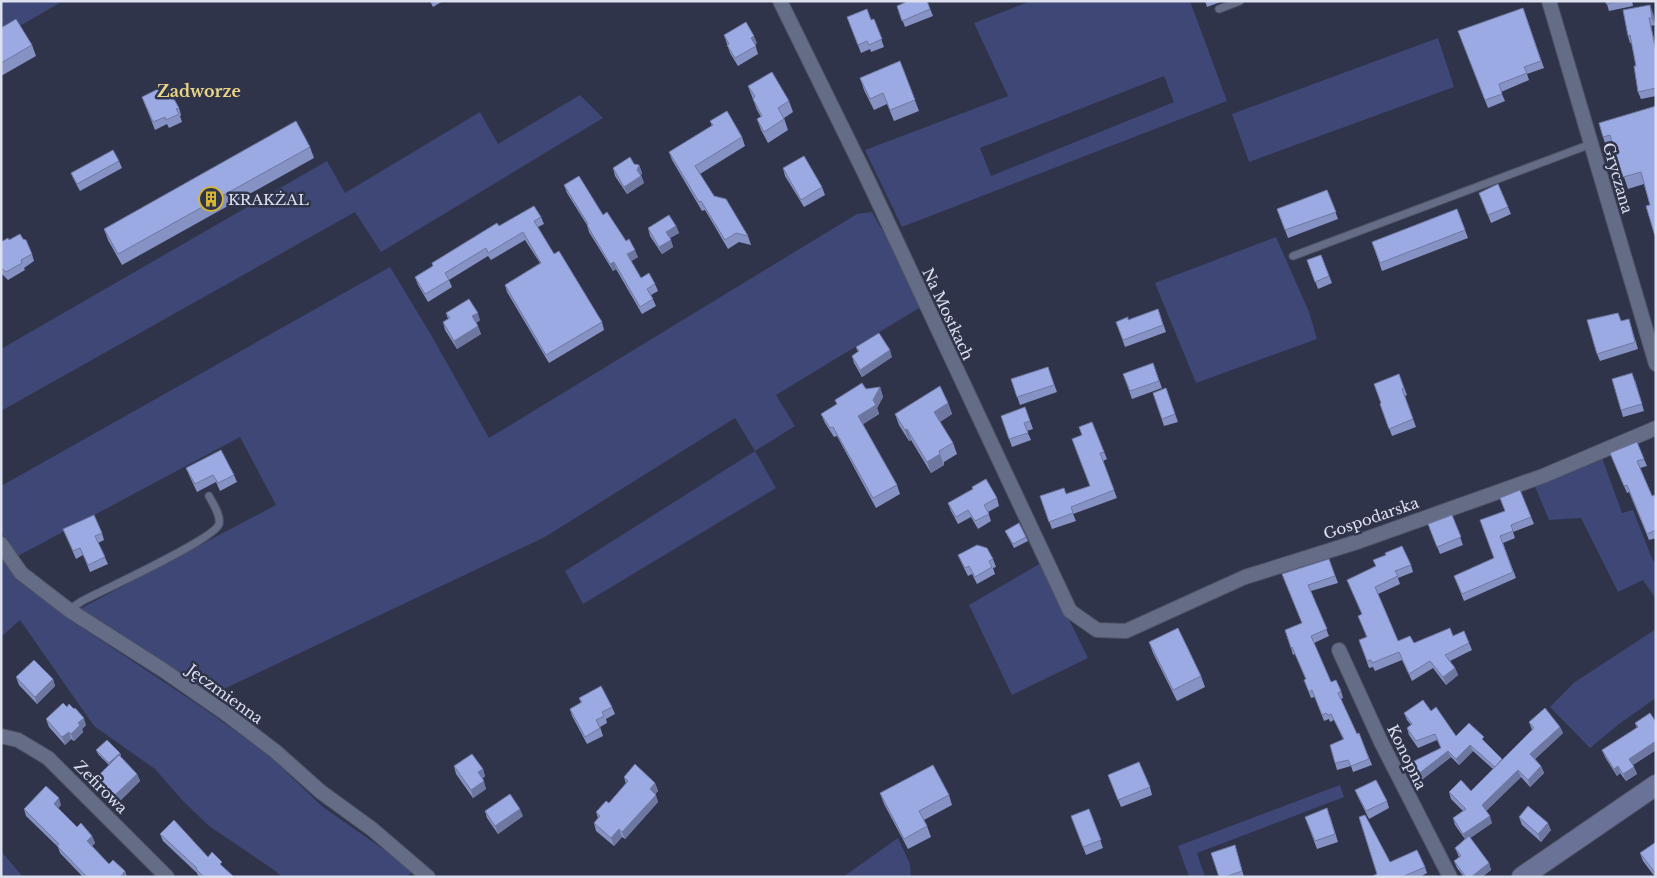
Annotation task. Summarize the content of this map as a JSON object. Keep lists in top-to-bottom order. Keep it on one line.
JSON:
{"streets":{"street":["Gryczana","Na Mostkach","Gospodarska","Jęczmienna","Konopna","Zefirowa"]},"crossings":[["Na Mostkach","Gospodarska"]],"districts":["Zadworze"],"places":{"building":["KRAKŻAL"]}}
